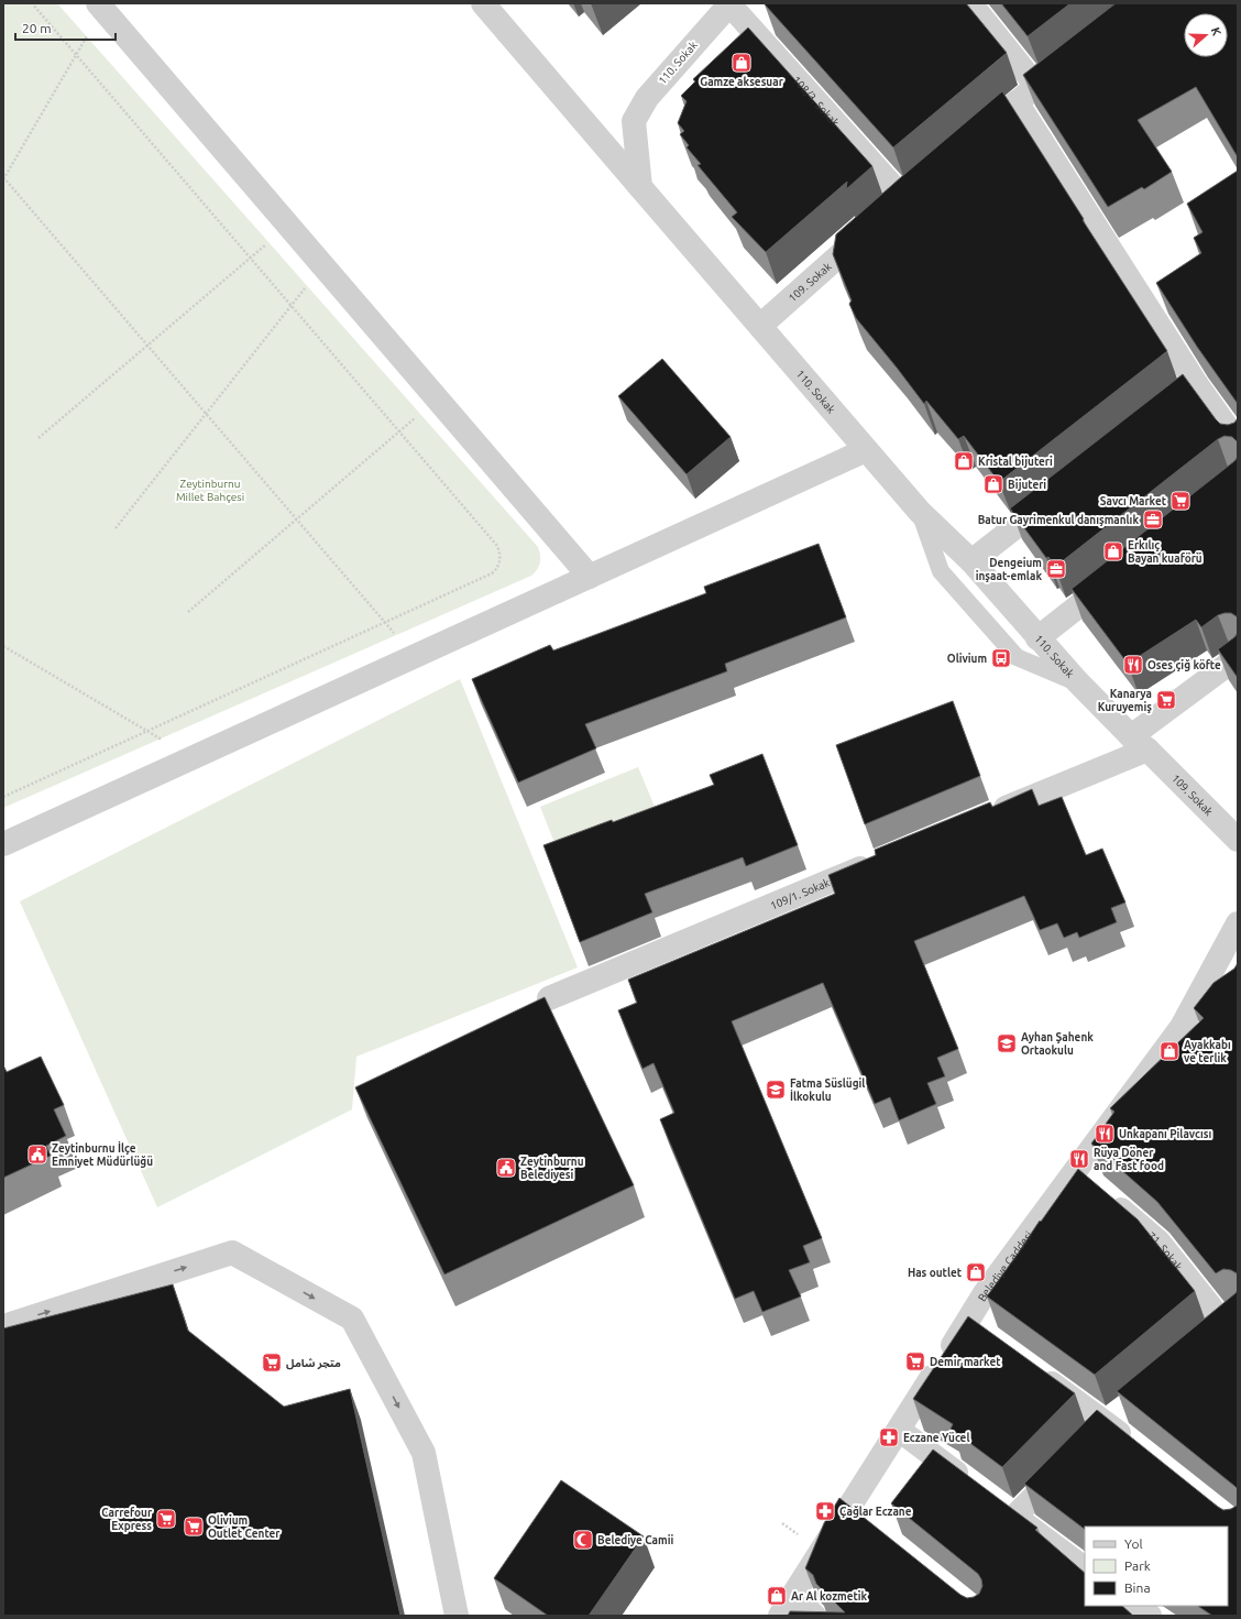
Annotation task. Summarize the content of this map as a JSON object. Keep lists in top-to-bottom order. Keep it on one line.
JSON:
{"streets":{"street":["110. Sokak","108/3. Sokak","109. Sokak","109/1. Sokak","71. Sokak","Belediye Caddesi"]},"crossings":[["110. Sokak","108/3. Sokak"],["110. Sokak","109. Sokak"],["108/3. Sokak","109. Sokak"],["71. Sokak","Belediye Caddesi"]],"parks":["Zeytinburnu Millet Bahçesi"],"places":{"shop":["Gamze aksesuar","Kristal bijuteri","Bijuteri","Erkılıç Bayan kuaförü","Ayakkabı ve terlik","Has outlet","Ar Al kozmetik"],"supermarket":["Savcı Market","Kanarya Kuruyemiş","Demir market","متجر شامل","Carrefour Express","Olivium Outlet Center"],"office":["Batur Gayrimenkul danışmanlık","Dengeium inşaat-emlak"],"bus stop":["Olivium"],"restaurant":["Oses çiğ köfte","Unkapanı Pilavcısı","Rüya Döner and Fast food"],"school or university":["Ayhan Şahenk Ortaokulu","Fatma Süslügil İlkokulu"],"public building":["Zeytinburnu İlçe Emniyet Müdürlüğü","Zeytinburnu Belediyesi"],"pharmacy":["Eczane Yücel","Çağlar Eczane"],"mosque":["Belediye Camii"]},"legend":["Yol","Park","Bina"],"scale_bar":"20 m","north":"right"}
